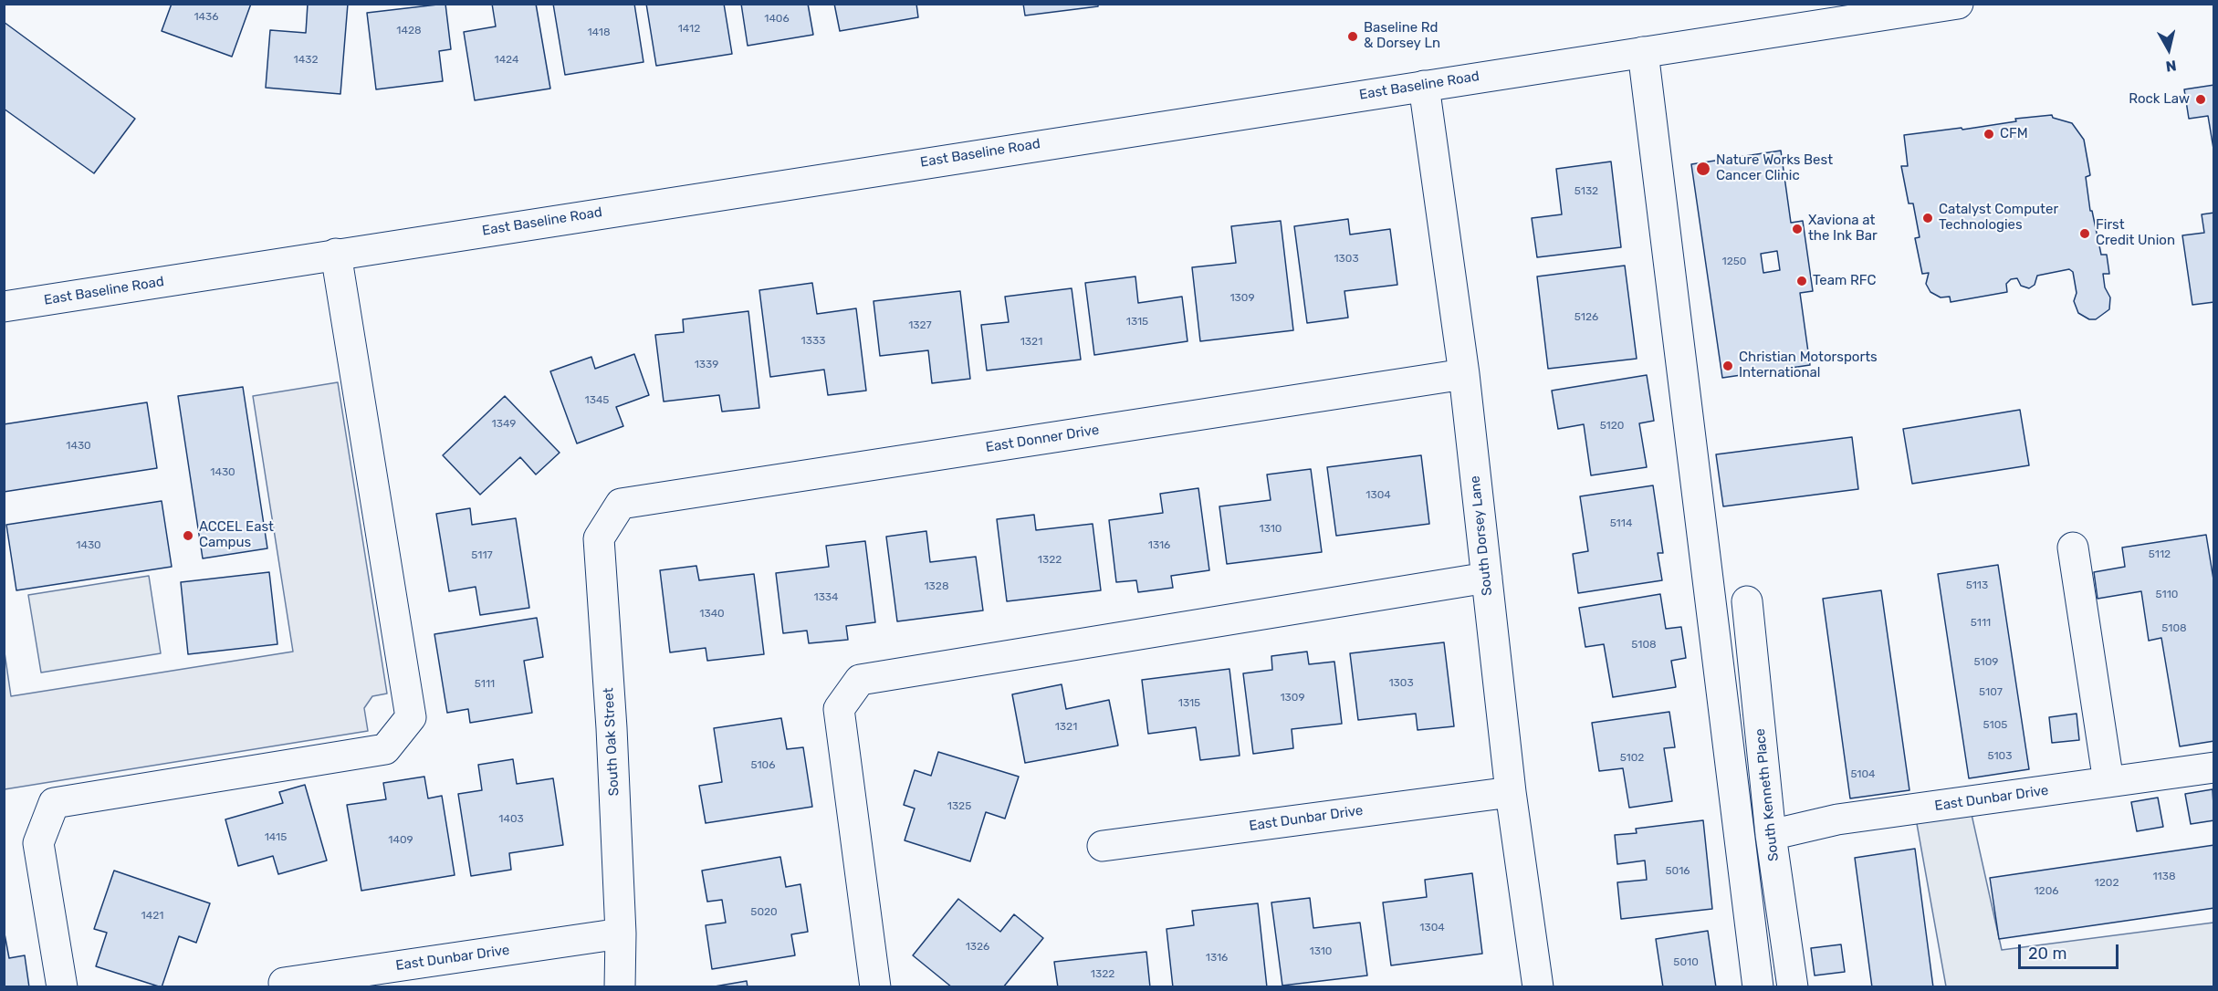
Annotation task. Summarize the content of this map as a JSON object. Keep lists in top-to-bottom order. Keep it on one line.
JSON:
{"streets":{"street":["East Baseline Road","East Donner Drive","South Dorsey Lane","South Oak Street","South Kenneth Place","East Dunbar Drive"]},"crossings":[["East Baseline Road","South Dorsey Lane"],["East Donner Drive","South Dorsey Lane"],["East Donner Drive","South Oak Street"],["South Dorsey Lane","East Dunbar Drive"],["South Oak Street","East Dunbar Drive"],["South Kenneth Place","East Dunbar Drive"]],"places":["Baseline Rd & Dorsey Ln","Rock Law","CFM","Nature Works Best Cancer Clinic","Catalyst Computer Technologies","Xaviona at the Ink Bar","First Credit Union","Team RFC","Christian Motorsports International","ACCEL East Campus"],"house_numbers":["1436","1406","1412","1428","1418","1432","1424","5132","1303","1250","1309","5126","1315","1327","1333","1321","1339","1345","1349","5120","1430","1430","1304","5114","1310","1430","1316","5112","5117","1322","5113","1328","5110","1334","1340","5111","5108","5108","5109","1303","5111","5107","1309","1315","5105","1321","5103","5102","5106","5104","1325","1403","1415","1409","5016","1138","1202","1206","5020","1421","1304","1326","1310","1316","5010","1322"],"scale_bar":"20 m","north":"bottom"}
